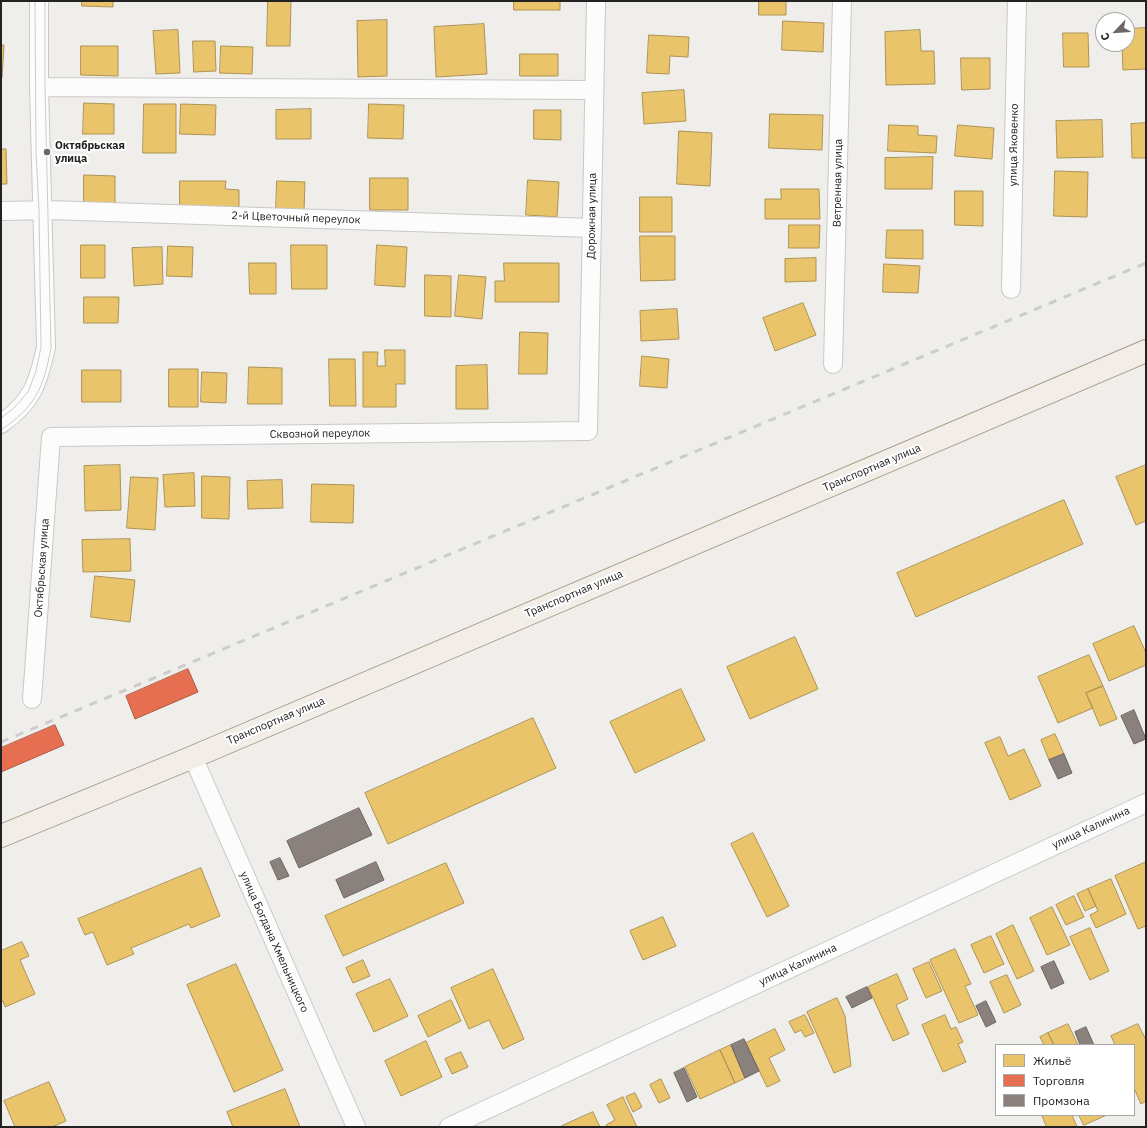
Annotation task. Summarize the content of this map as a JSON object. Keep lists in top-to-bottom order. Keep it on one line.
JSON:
{"streets":{"main road":["Транспортная улица"],"street":["улица Яковенко","Ветренная улица","Дорожная улица","2-й Цветочный переулок","Сквозной переулок","Октябрьская улица","улица Калинина","улица Богдана Хмельницкого"]},"crossings":[["Дорожная улица","2-й Цветочный переулок"],["Дорожная улица","Сквозной переулок"],["Сквозной переулок","Октябрьская улица"],["Транспортная улица","улица Богдана Хмельницкого"]],"places":["Октябрьская улица"],"legend":["Жильё","Торговля","Промзона"],"north":"bottom left"}
